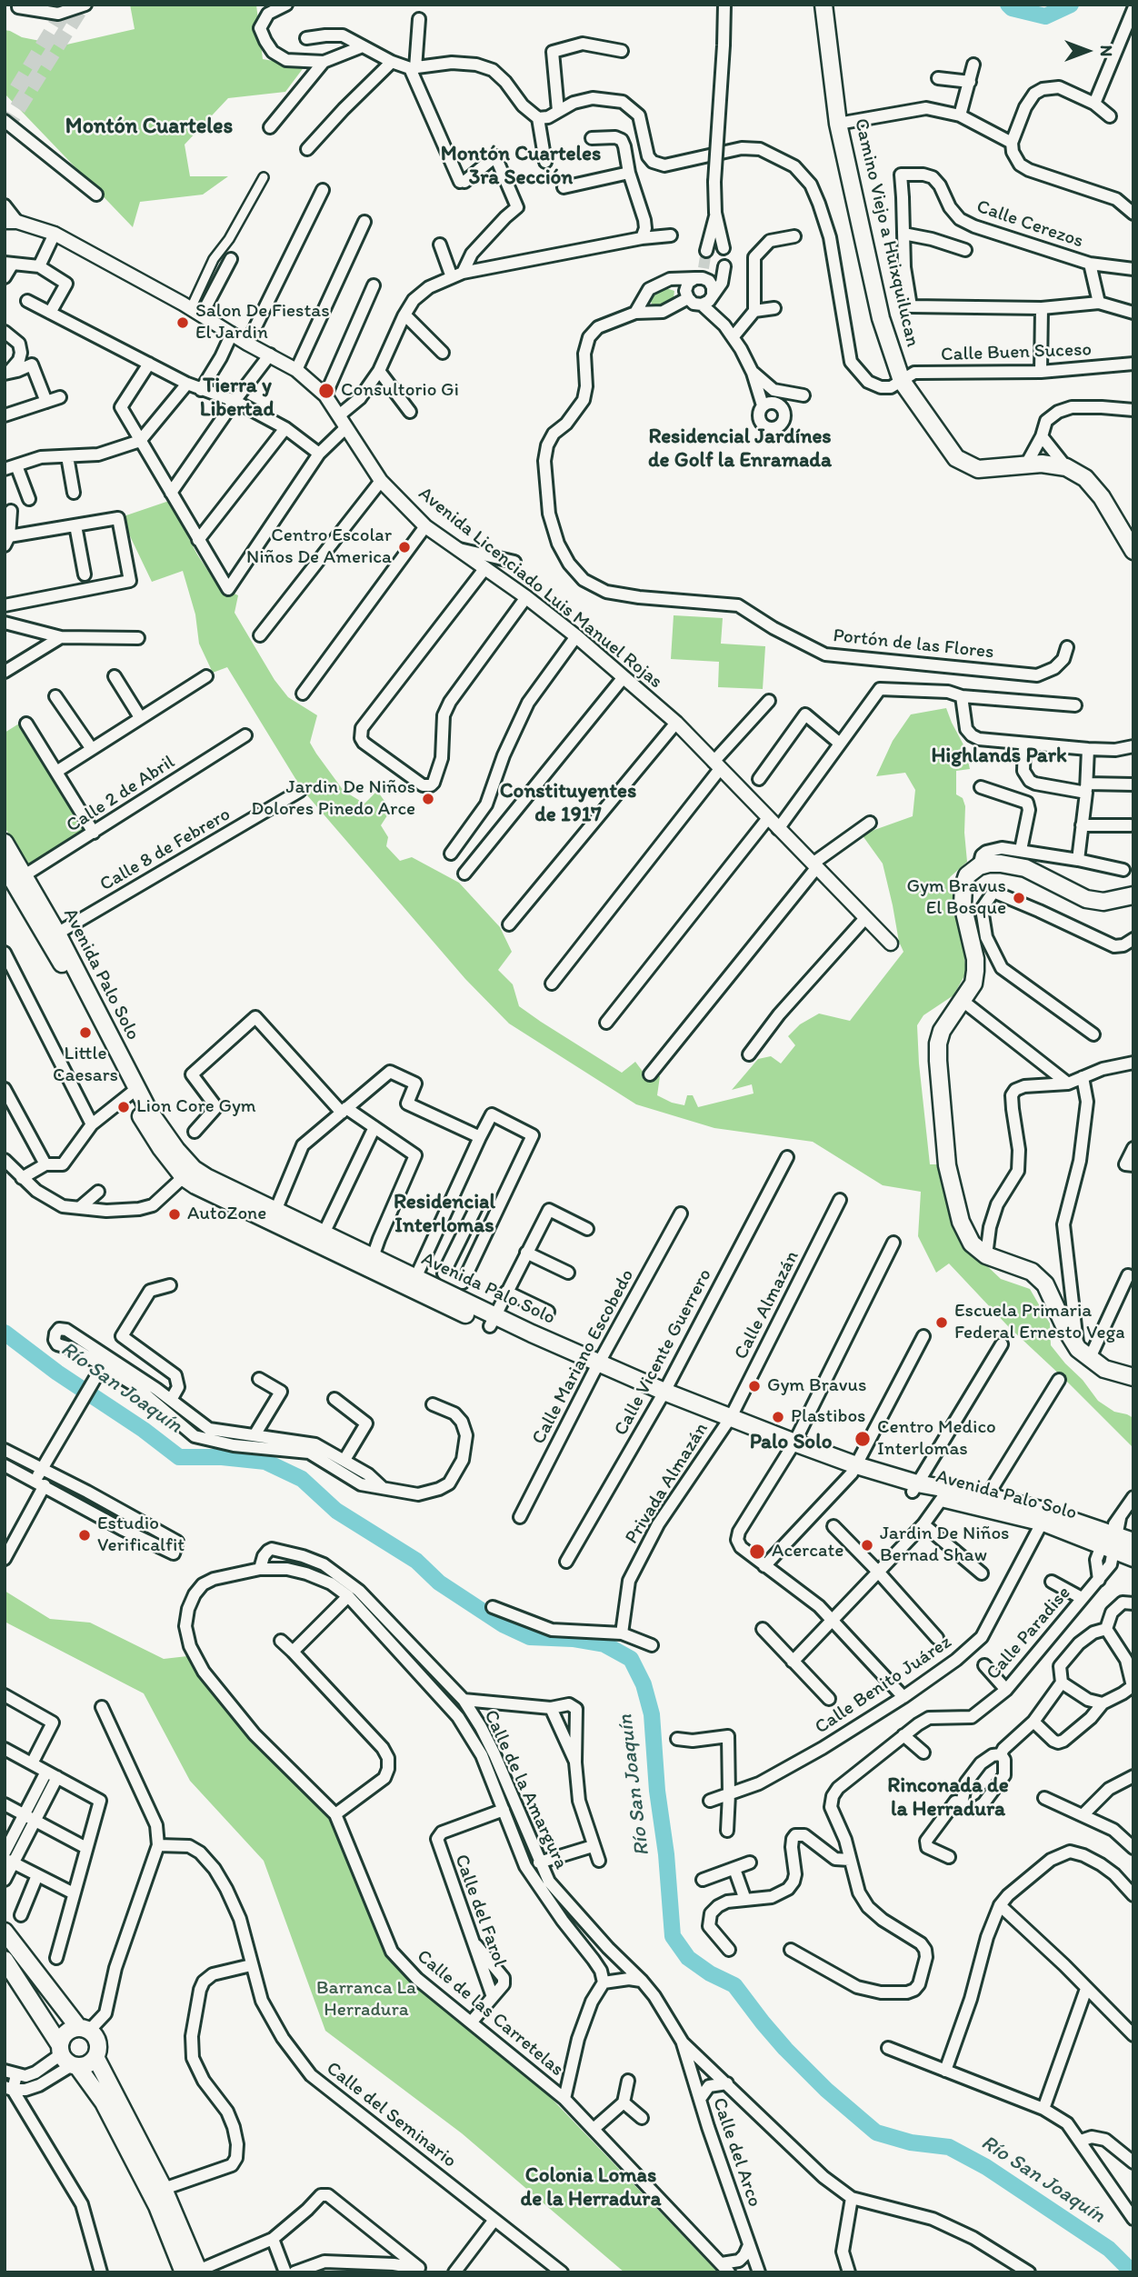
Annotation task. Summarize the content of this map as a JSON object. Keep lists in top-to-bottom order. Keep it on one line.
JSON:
{"streets":{"main road":["Camino Viejo a Huixquilucan","Avenida Palo Solo"],"street":["Calle Cerezos","Calle Buen Suceso","Avenida Licenciado Luis Manuel Rojas","Portón de las Flores","Calle 2 de Abril","Calle 8 de Febrero","Calle Almazán","Calle Vicente Guerrero","Calle Mariano Escobedo","Privada Almazán","Calle Paradise","Calle Benito Juárez","Calle de la Amargura","Calle del Farol","Calle de las Carretelas","Calle del Seminario","Calle del Arco"]},"crossings":[["Camino Viejo a Huixquilucan","Calle Buen Suceso"],["Calle 2 de Abril","Avenida Palo Solo"],["Calle 8 de Febrero","Avenida Palo Solo"],["Avenida Palo Solo","Calle Almazán"],["Avenida Palo Solo","Calle Vicente Guerrero"],["Avenida Palo Solo","Calle Mariano Escobedo"],["Avenida Palo Solo","Privada Almazán"],["Avenida Palo Solo","Calle Paradise"],["Avenida Palo Solo","Calle Benito Juárez"],["Calle Almazán","Privada Almazán"],["Calle de la Amargura","Calle del Farol"],["Calle de la Amargura","Calle de las Carretelas"],["Calle de la Amargura","Calle del Arco"],["Calle del Farol","Calle de las Carretelas"],["Calle de las Carretelas","Calle del Arco"]],"districts":["Montón Cuarteles","Montón Cuarteles 3ra Sección","Tierra y Libertad","Residencial Jardínes de Golf la Enramada","Highlands Park","Constituyentes de 1917","Residencial Interlomas","Palo Solo","Rinconada de la Herradura","Colonia Lomas de la Herradura"],"water":["Río San Joaquín"],"parks":["Barranca La Herradura"],"places":["Salon De Fiestas El Jardin","Consultorio Gi","Centro Escolar Niños De America","Jardin De Niños Dolores Pinedo Arce","Gym Bravus El Bosque","Little Caesars","Lion Core Gym","AutoZone","Escuela Primaria Federal Ernesto Vega","Gym Bravus","Plastibos","Centro Medico Interlomas","Estudio Verificalfit","Jardin De Niños Bernad Shaw","Acercate"],"north":"right"}
